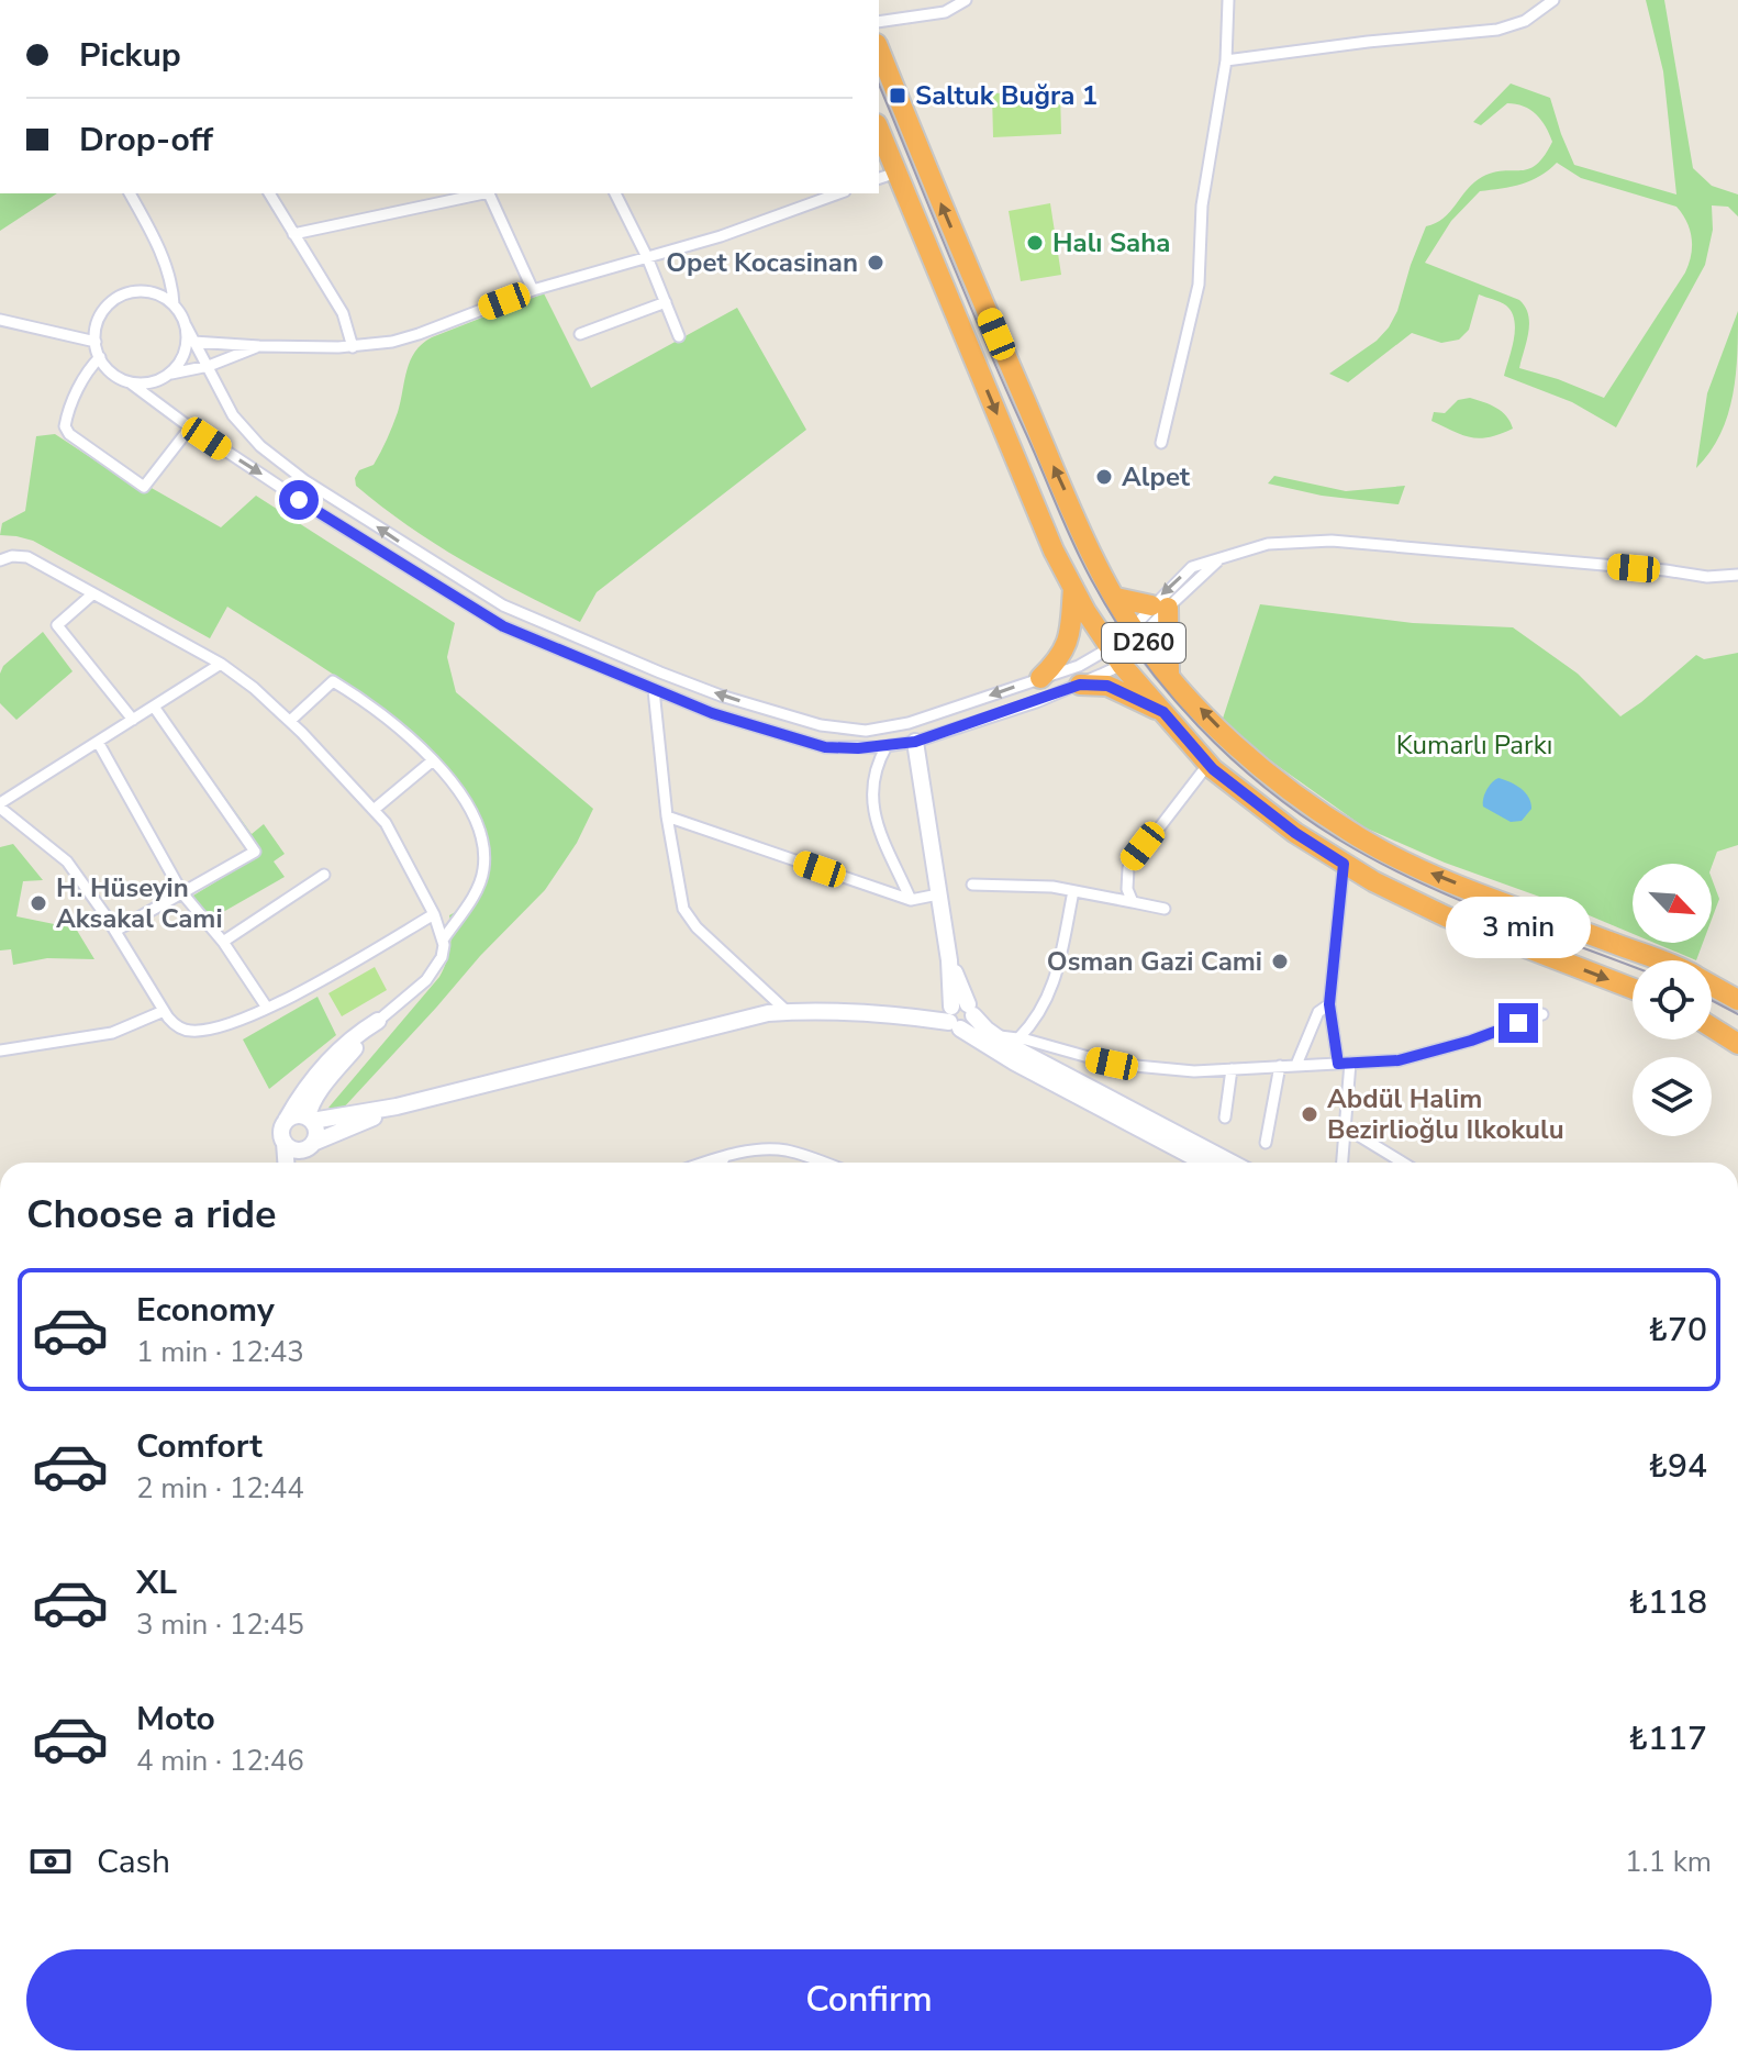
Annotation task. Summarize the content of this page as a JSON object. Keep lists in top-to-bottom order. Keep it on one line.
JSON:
{"streets":{"highway":["D260"]},"parks":["Kumarlı Parkı"],"places":{"transit":["Saltuk Buğra 1"],"other":["Halı Saha","Opet Kocasinan","Alpet","H. Hüseyin Aksakal Cami","Osman Gazi Cami","Abdül Halim Bezirlioğlu Ilkokulu"]},"north":"bottom right","page":{"banner":["Pickup","Drop-off"],"bubble":"3 min","heading":"Choose a ride","list":[{"name":"Economy","note":"1 min · 12:43","value":"₺70"},{"name":"Comfort","note":"2 min · 12:44","value":"₺94"},{"name":"XL","note":"3 min · 12:45","value":"₺118"},{"name":"Moto","note":"4 min · 12:46","value":"₺117"}],"pay":["Cash","1.1 km"],"buttons":"Confirm"}}
